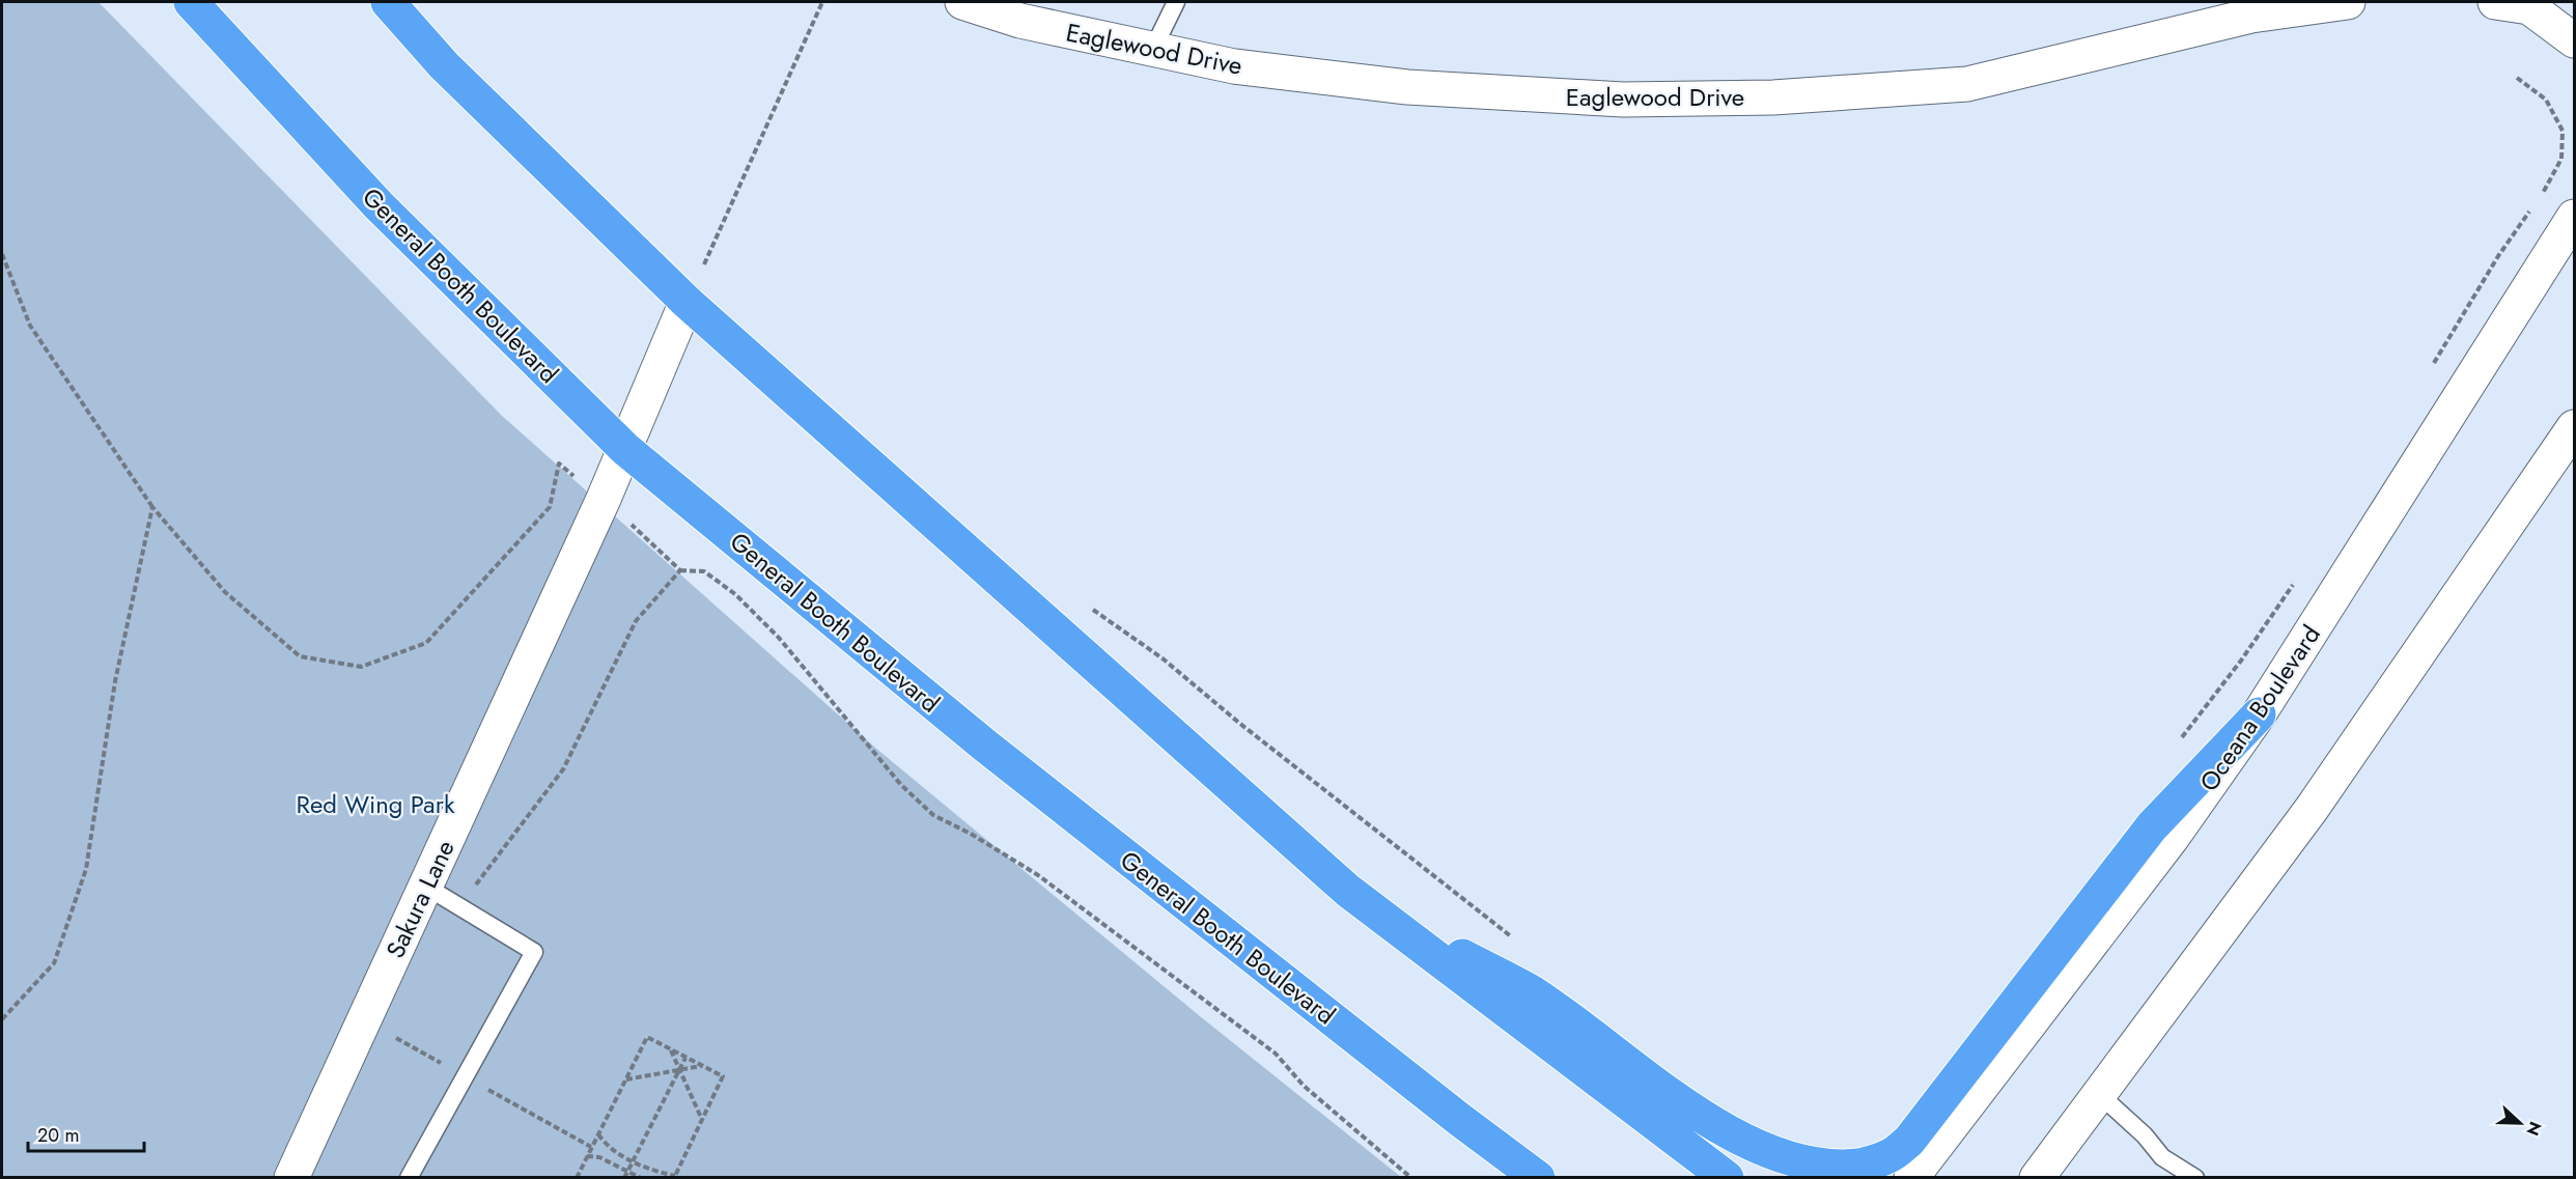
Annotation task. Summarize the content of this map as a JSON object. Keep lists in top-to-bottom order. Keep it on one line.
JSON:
{"streets":{"highway":["General Booth Boulevard"],"street":["Eaglewood Drive","Oceana Boulevard","Sakura Lane"]},"crossings":[["General Booth Boulevard","Sakura Lane"]],"parks":["Red Wing Park"],"scale_bar":"20 m","north":"right"}
